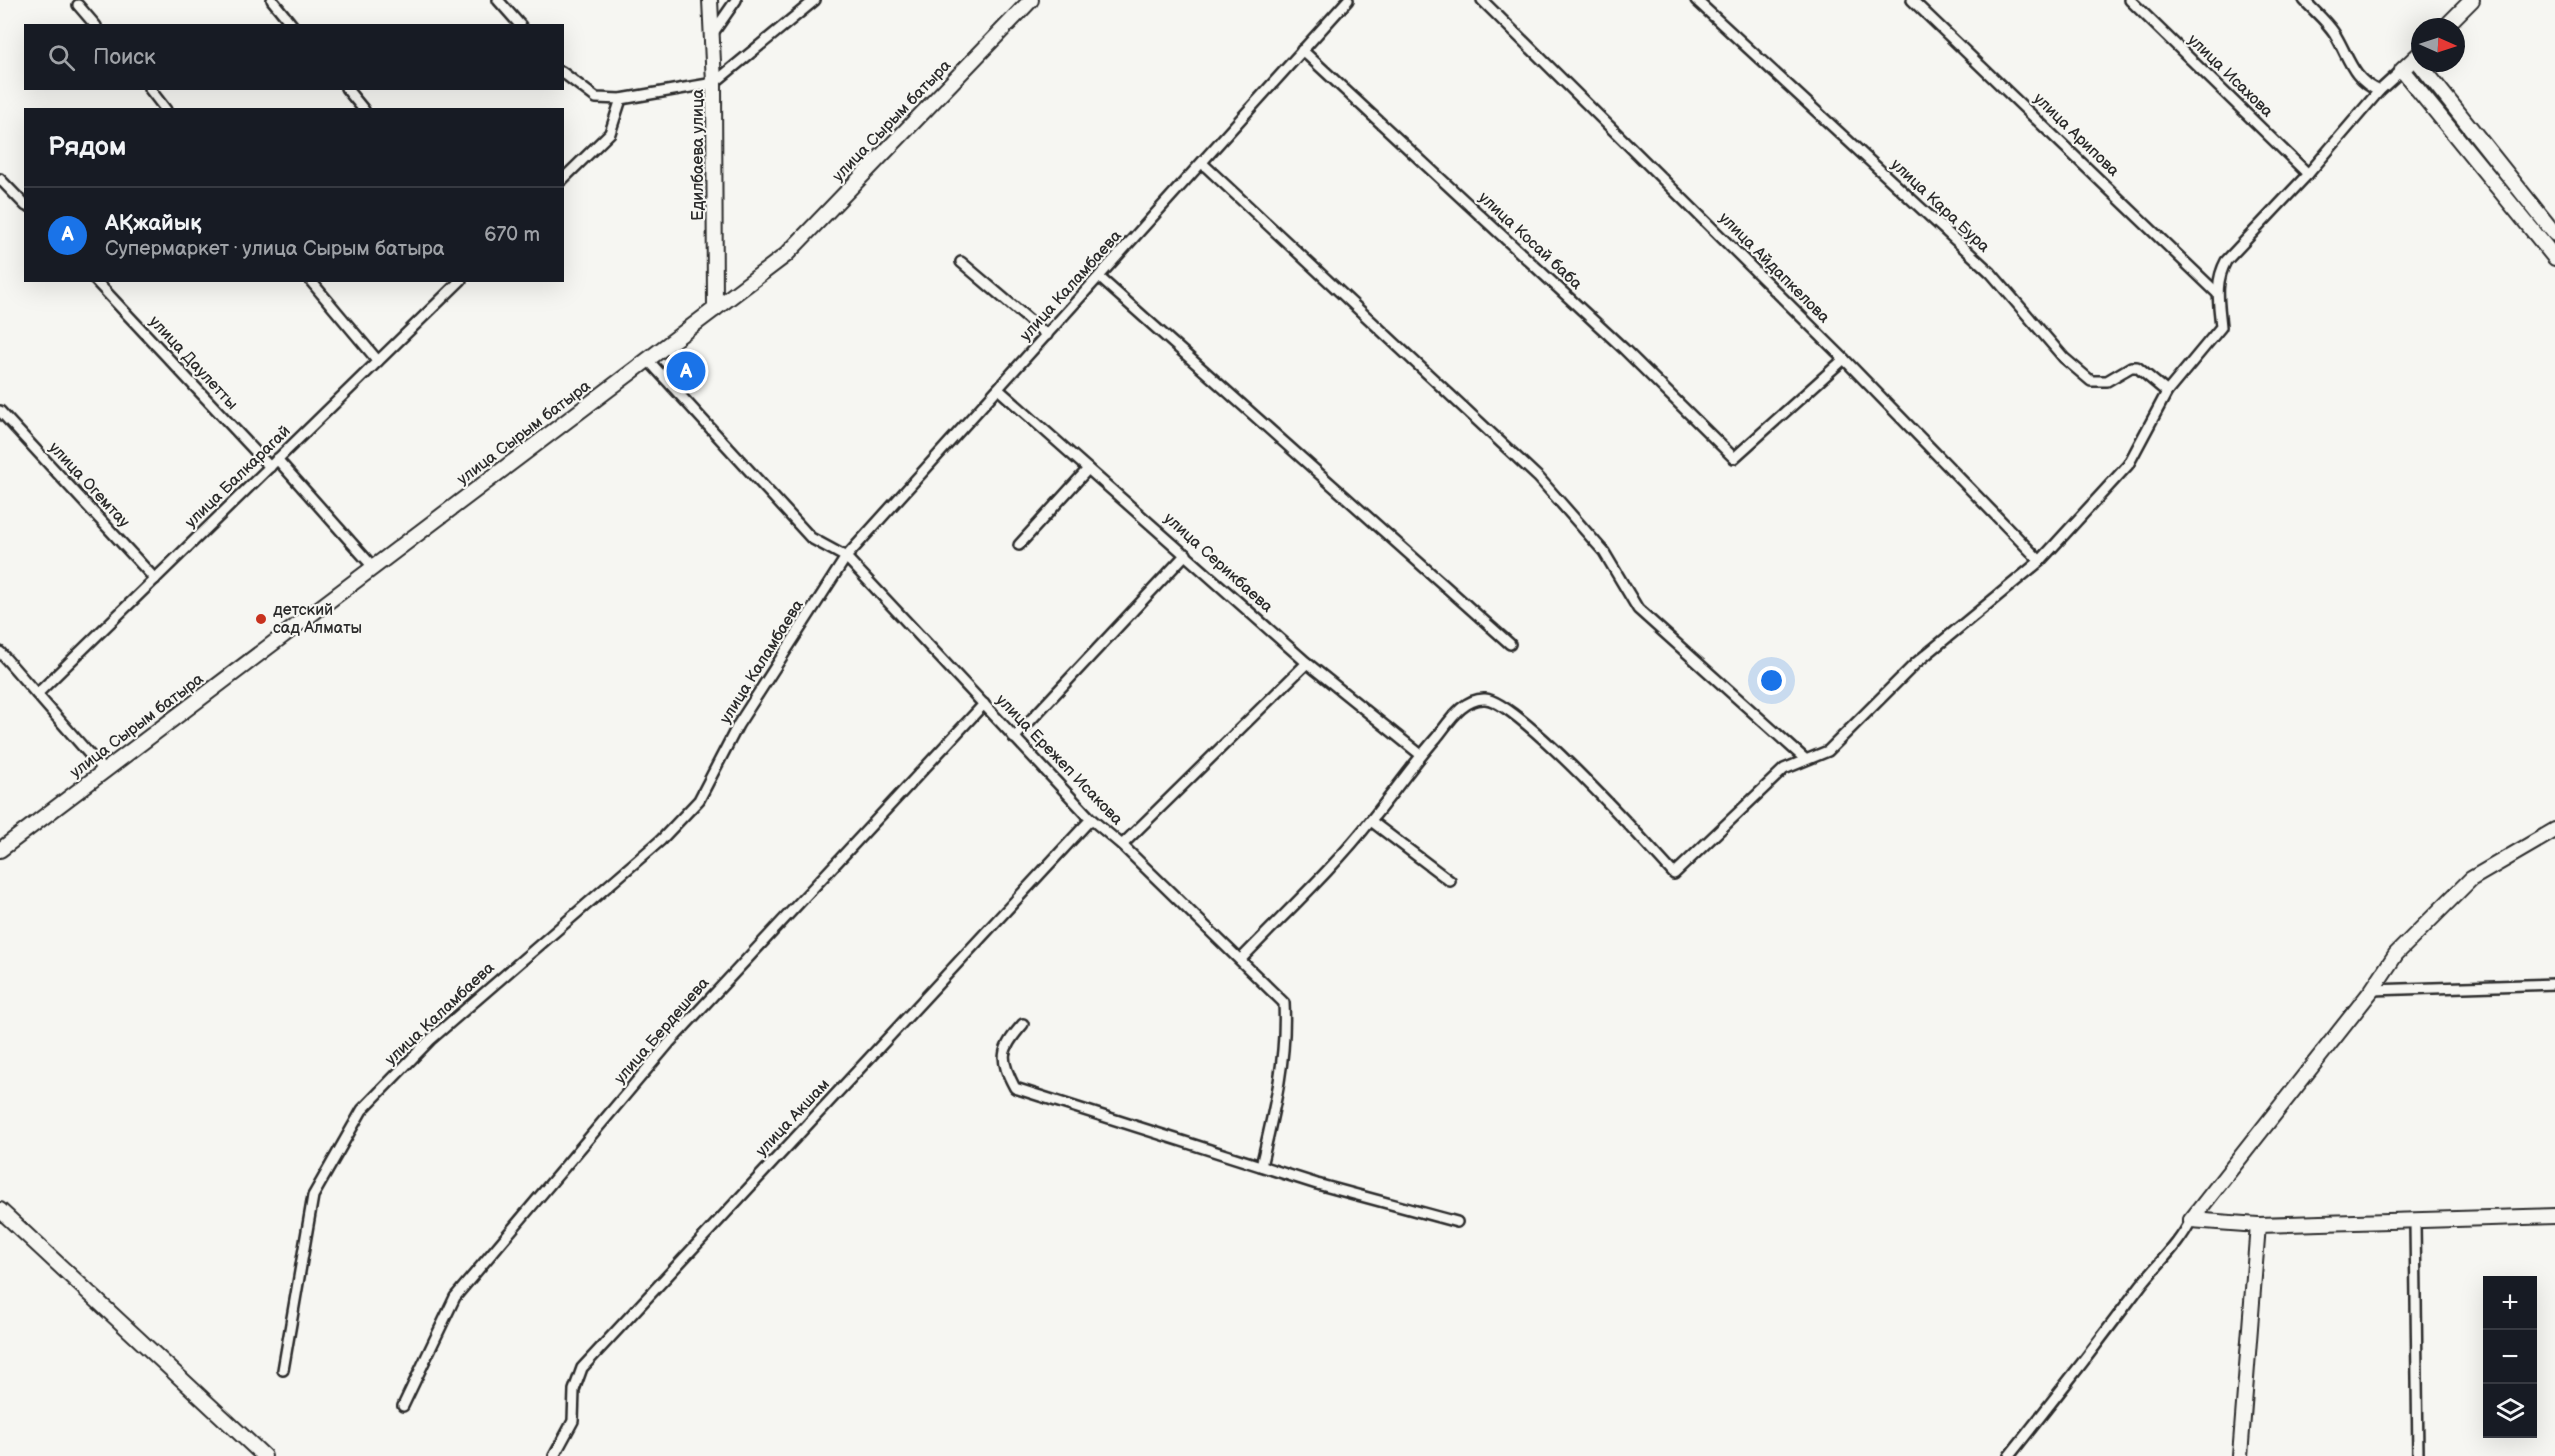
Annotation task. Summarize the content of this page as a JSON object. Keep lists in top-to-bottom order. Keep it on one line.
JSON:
{"streets":{"street":["улица Исахова","улица Сырым батыра","улица Арипова","Едилбаева улица","улица Кара Бура","улица Косай баба","улица Айдапкелова","улица Каламбаева","улица Даулетты","улица Балкарагай","улица Огемтау","улица Серикбаева","улица Ережеп Исакова","улица Бердешева","улица Акшам"]},"crossings":[["улица Сырым батыра","Едилбаева улица"],["улица Сырым батыра","улица Ережеп Исакова"],["улица Косай баба","улица Айдапкелова"],["улица Косай баба","улица Каламбаева"],["улица Каламбаева","улица Серикбаева"],["улица Каламбаева","улица Ережеп Исакова"],["улица Даулетты","улица Балкарагай"],["улица Балкарагай","улица Огемтау"],["улица Ережеп Исакова","улица Бердешева"],["улица Ережеп Исакова","улица Акшам"]],"places":["детский сад Алматы"],"north":"right","page":{"search":"Поиск","heading":"Рядом","list":[{"mark":"A","name":"АҚжайық","note":"Супермаркет · улица Сырым батыра","value":"670 m"}],"pins":"A","map_buttons":["+","−"]}}
